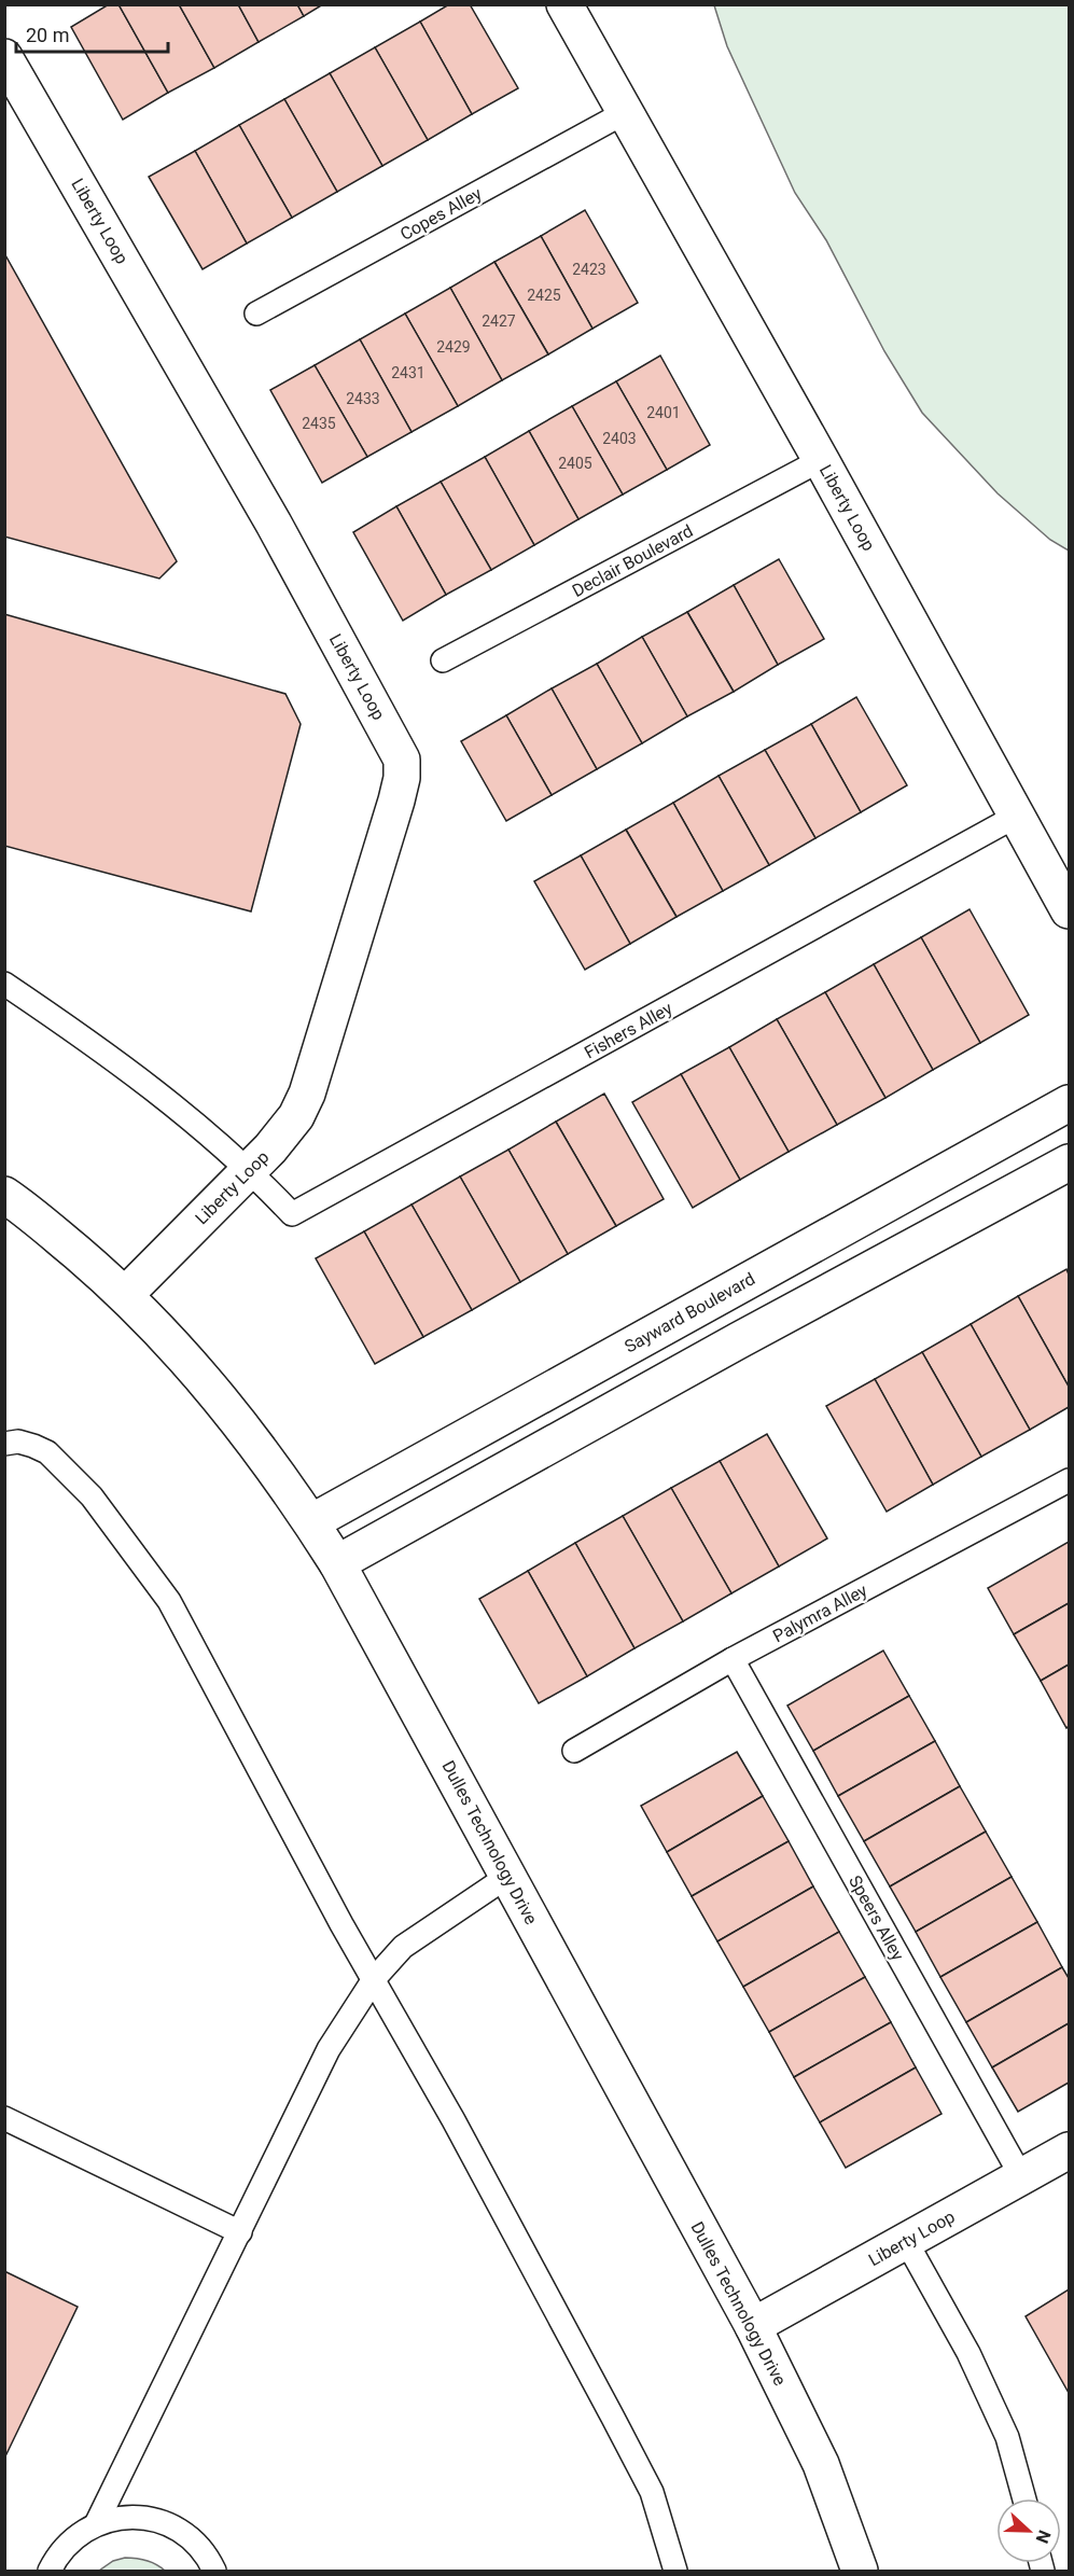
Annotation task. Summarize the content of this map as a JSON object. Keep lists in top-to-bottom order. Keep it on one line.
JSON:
{"streets":{"street":["Liberty Loop","Sayward Boulevard","Dulles Technology Drive"],"lane":["Copes Alley","Declair Boulevard","Fishers Alley","Palymra Alley","Speers Alley"]},"crossings":[["Copes Alley","Liberty Loop"],["Liberty Loop","Declair Boulevard"],["Liberty Loop","Fishers Alley"],["Liberty Loop","Dulles Technology Drive"],["Liberty Loop","Speers Alley"],["Sayward Boulevard","Dulles Technology Drive"],["Palymra Alley","Speers Alley"]],"house_numbers":["2423","2425","2427","2429","2431","2433","2401","2435","2403","2405"],"scale_bar":"20 m","north":"right"}
